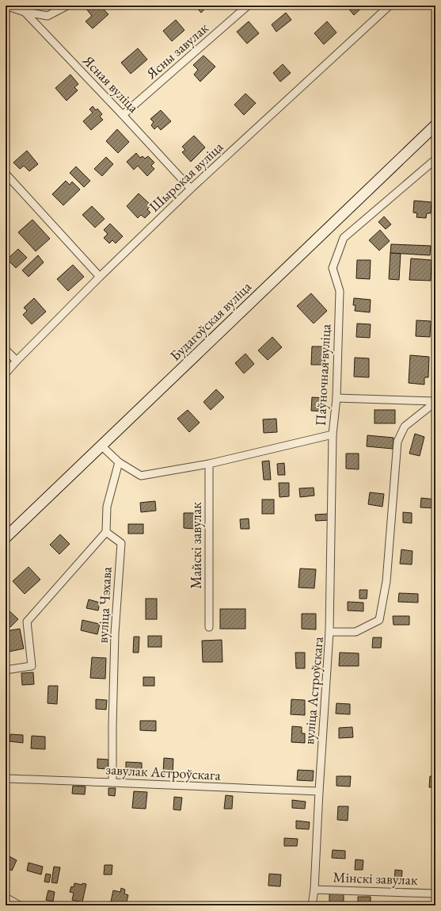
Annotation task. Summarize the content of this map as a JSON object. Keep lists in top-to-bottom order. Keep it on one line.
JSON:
{"streets":{"street":["Ясны завулак","Ясная вуліца","Шырокая вуліца","Будагоўская вуліца","Паўночная вуліца","Майскі завулак","вуліца Чэхава","вуліца Астроўскага","завулак Астроўскага","Мінскі завулак"]},"crossings":[["Ясны завулак","Ясная вуліца"],["Ясная вуліца","Шырокая вуліца"],["Паўночная вуліца","Майскі завулак"],["вуліца Чэхава","завулак Астроўскага"],["вуліца Астроўскага","завулак Астроўскага"],["вуліца Астроўскага","Мінскі завулак"]]}
